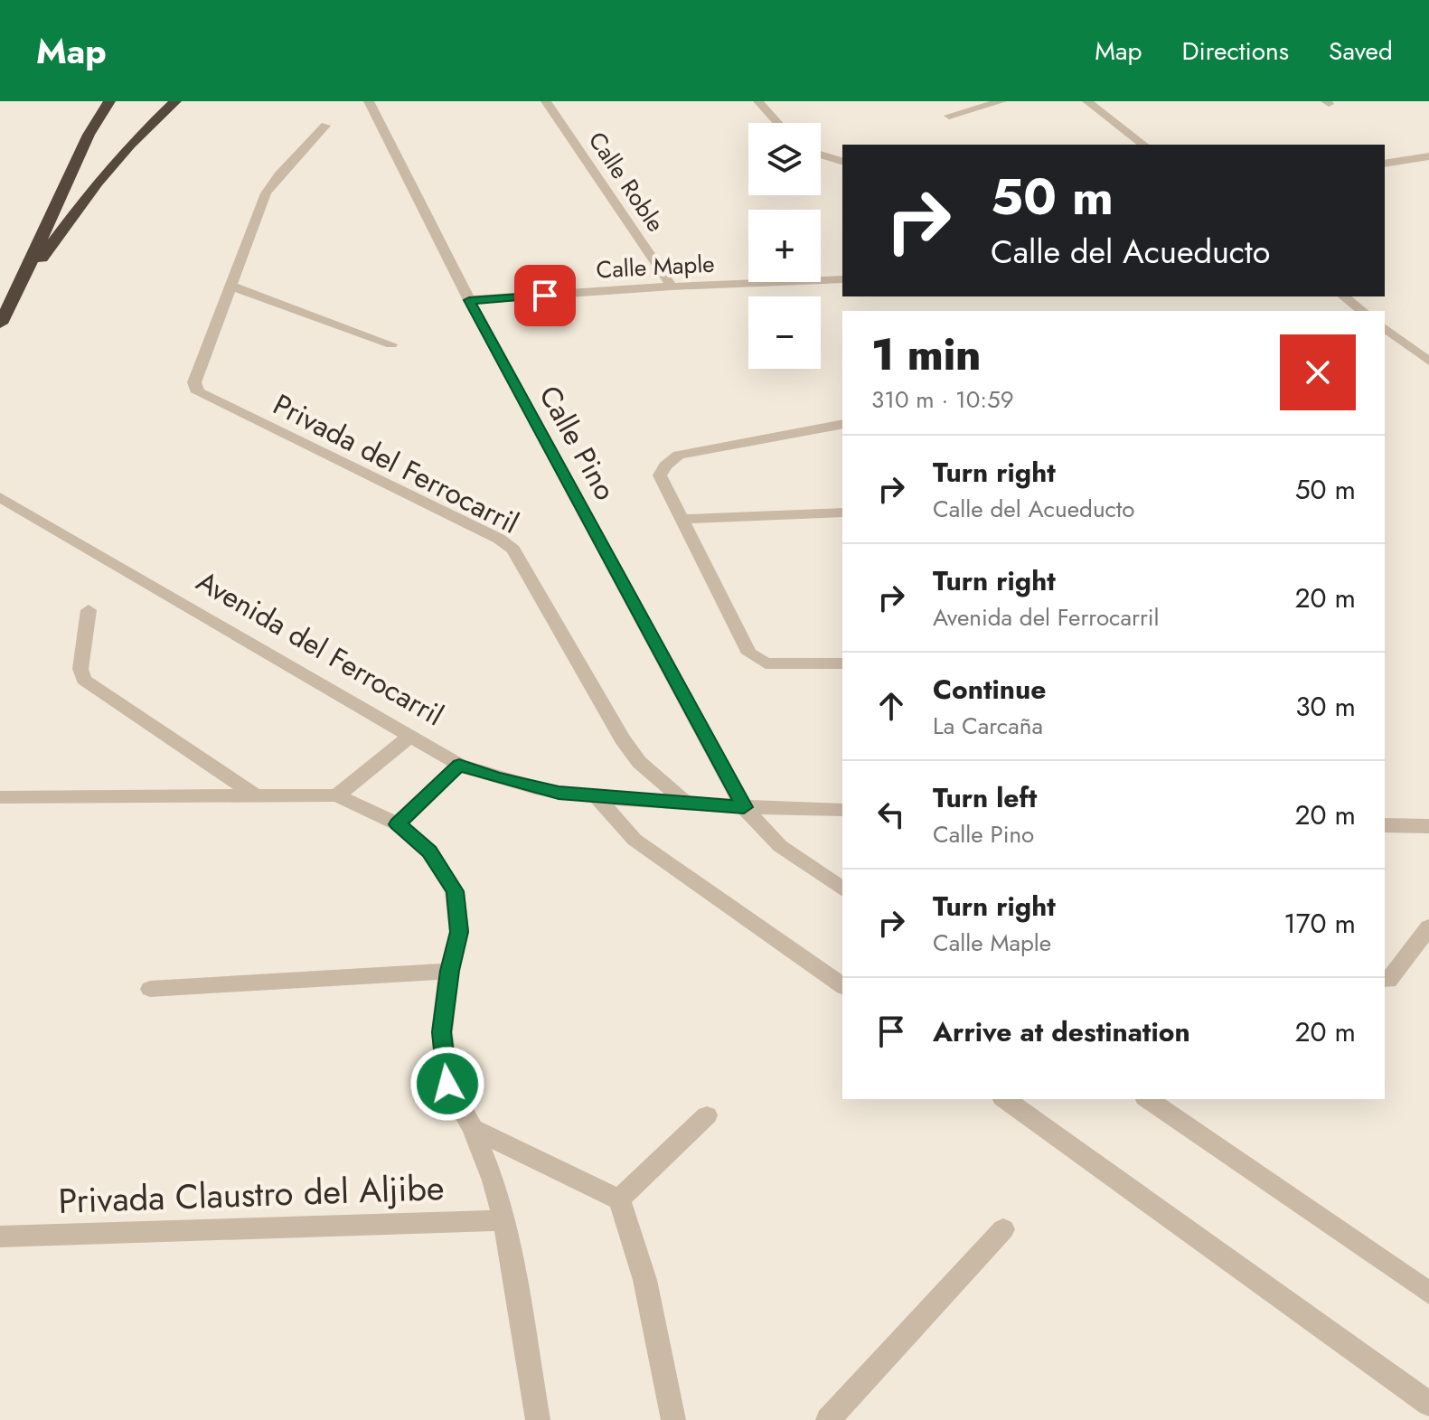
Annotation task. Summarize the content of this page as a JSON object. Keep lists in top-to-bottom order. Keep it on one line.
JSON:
{"streets":{"street":["Calle Roble","Calle Maple","Calle Pino","Privada del Ferrocarril","Avenida del Ferrocarril","Privada Claustro del Aljibe"]},"crossings":[["Calle Roble","Calle Maple"],["Calle Maple","Calle Pino"],["Calle Pino","Avenida del Ferrocarril"],["Privada del Ferrocarril","Avenida del Ferrocarril"]],"page":{"header":"Map","nav":["Map","Directions","Saved"],"map_buttons":["+","−"],"turn":["50 m","Calle del Acueducto"],"heading":["1 min","310 m · 10:59"],"list":[{"name":"Turn right","note":"Calle del Acueducto","value":"50 m"},{"name":"Turn right","note":"Avenida del Ferrocarril","value":"20 m"},{"name":"Continue","note":"La Carcaña","value":"30 m"},{"name":"Turn left","note":"Calle Pino","value":"20 m"},{"name":"Turn right","note":"Calle Maple","value":"170 m"},{"name":"Arrive at destination","value":"20 m"}]}}
